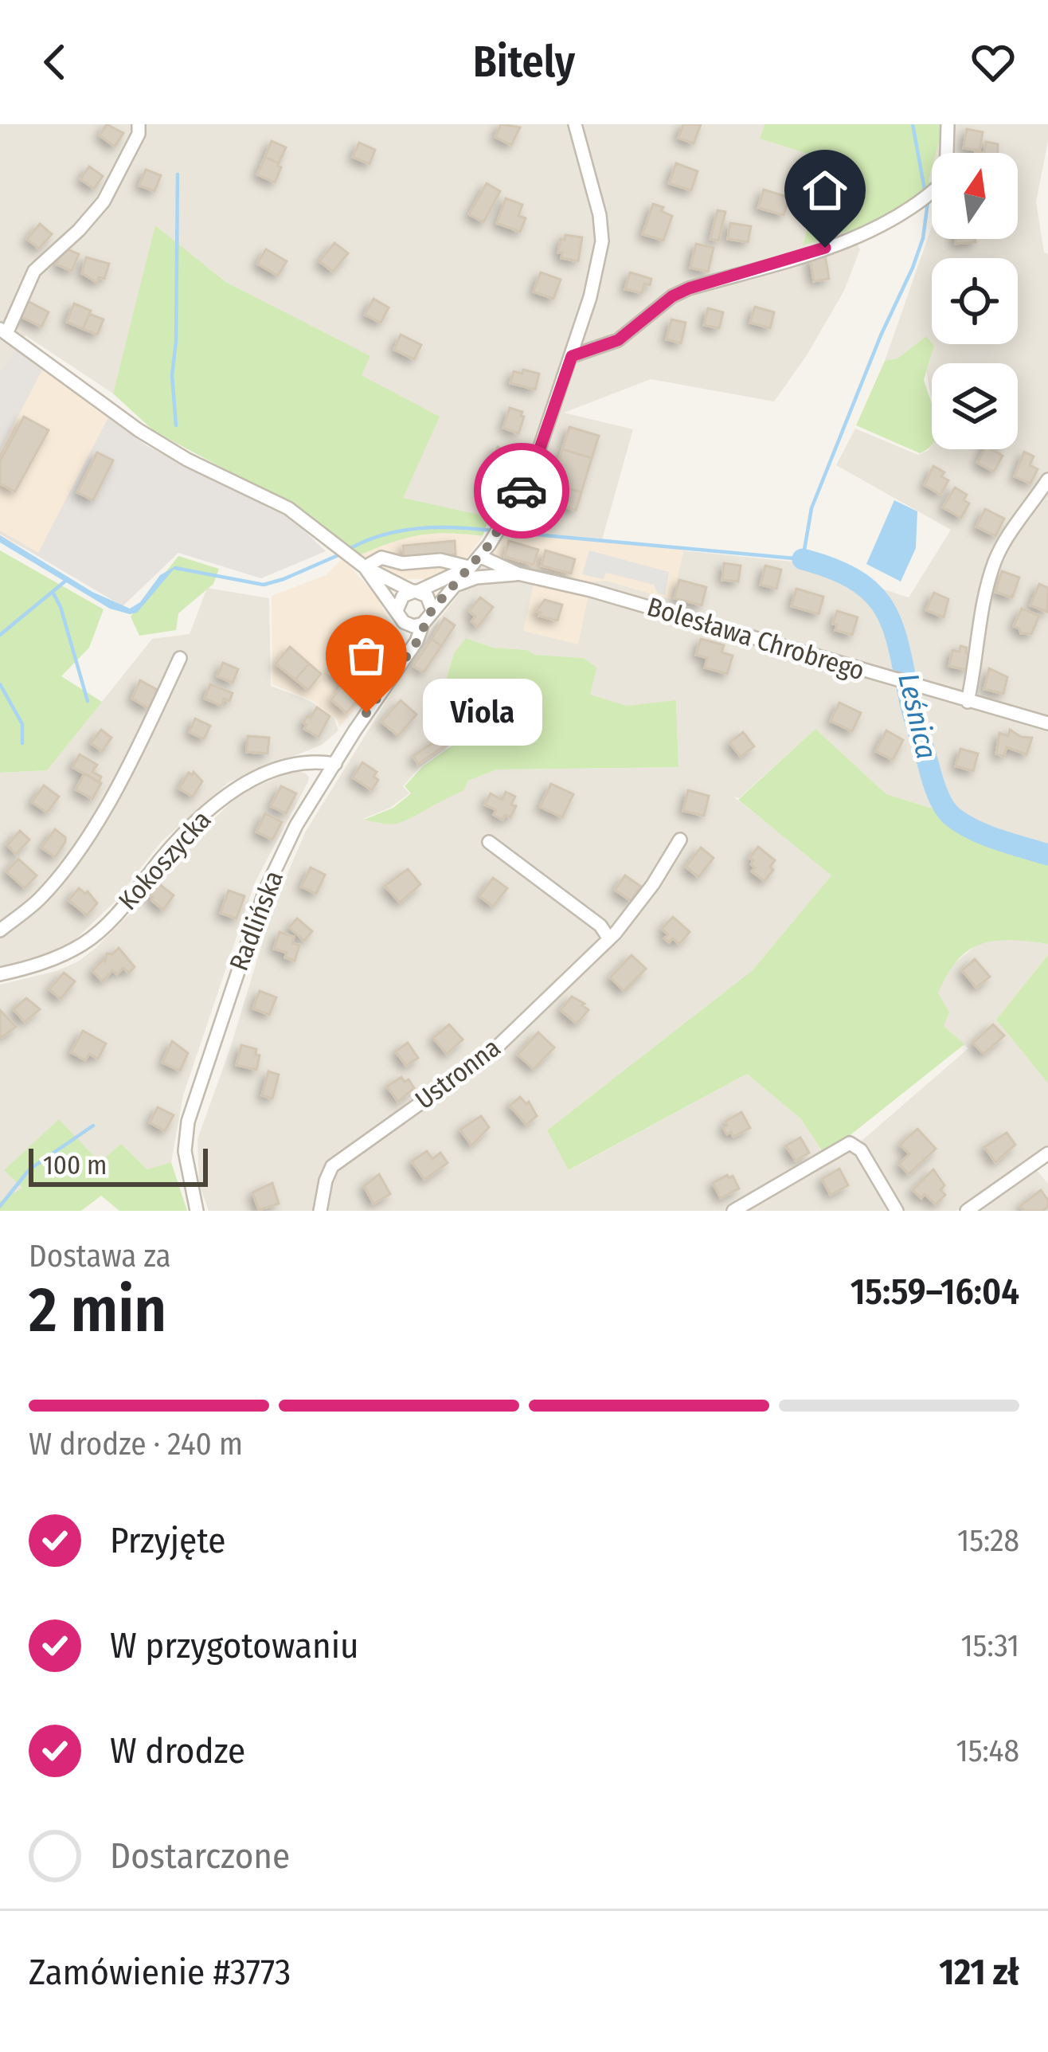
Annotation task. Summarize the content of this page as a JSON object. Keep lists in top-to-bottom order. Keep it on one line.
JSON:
{"streets":{"street":["Bolesława Chrobrego","Kokoszycka","Radlińska","Ustronna"]},"crossings":[["Kokoszycka","Radlińska"]],"water":["Leśnica"],"places":["Viola"],"scale_bar":"100 m","north":"top","page":{"header":"Bitely","bubble":"Viola","scale":"100 m","heading":["2 min","Dostawa za","15:59–16:04"],"panel":["Zamówienie #3773","121 zł"],"bar":"W drodze · 240 m","list":[["Przyjęte","15:28"],["W przygotowaniu","15:31"],["W drodze","15:48"],"Dostarczone"]}}
